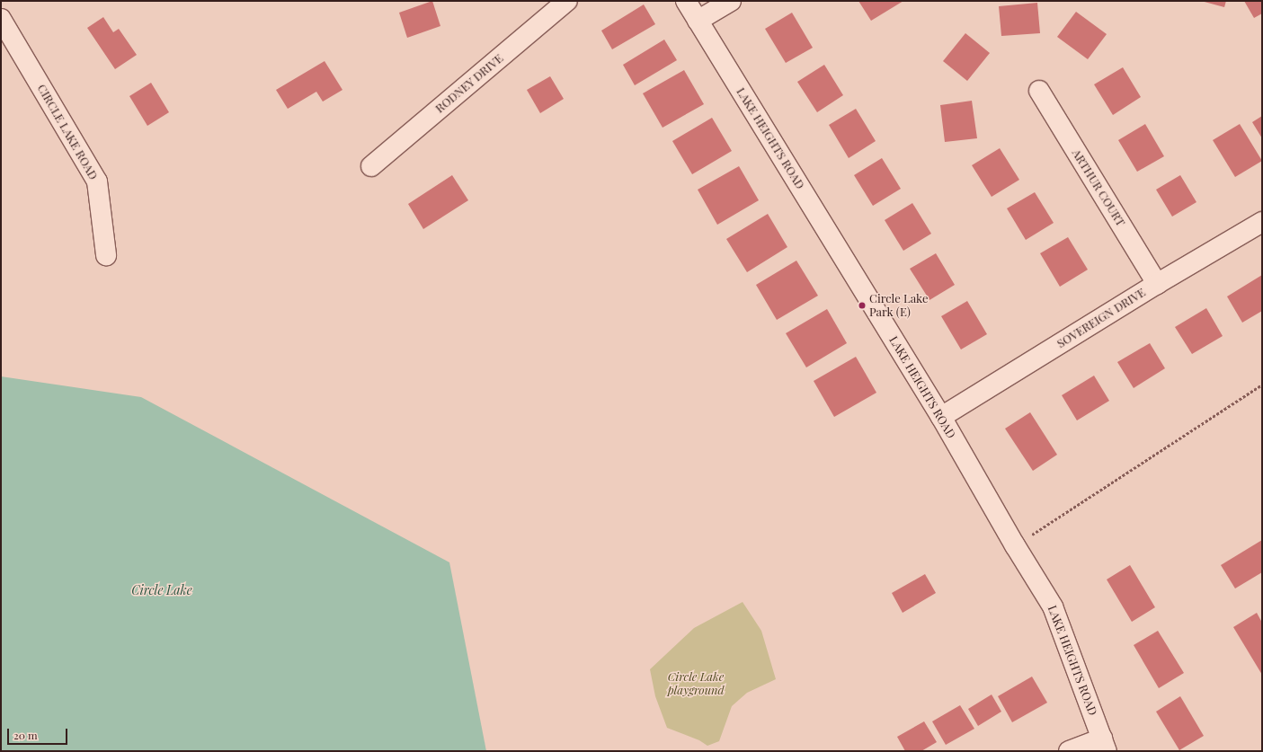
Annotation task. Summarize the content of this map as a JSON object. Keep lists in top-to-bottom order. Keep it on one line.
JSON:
{"streets":{"street":["RODNEY DRIVE","CIRCLE LAKE ROAD","LAKE HEIGHTS ROAD","ARTHUR COURT","SOVEREIGN DRIVE"]},"crossings":[["LAKE HEIGHTS ROAD","SOVEREIGN DRIVE"],["ARTHUR COURT","SOVEREIGN DRIVE"]],"water":["Circle Lake"],"parks":["Circle Lake playground"],"places":["Circle Lake Park (E)"],"scale_bar":"20 m"}
